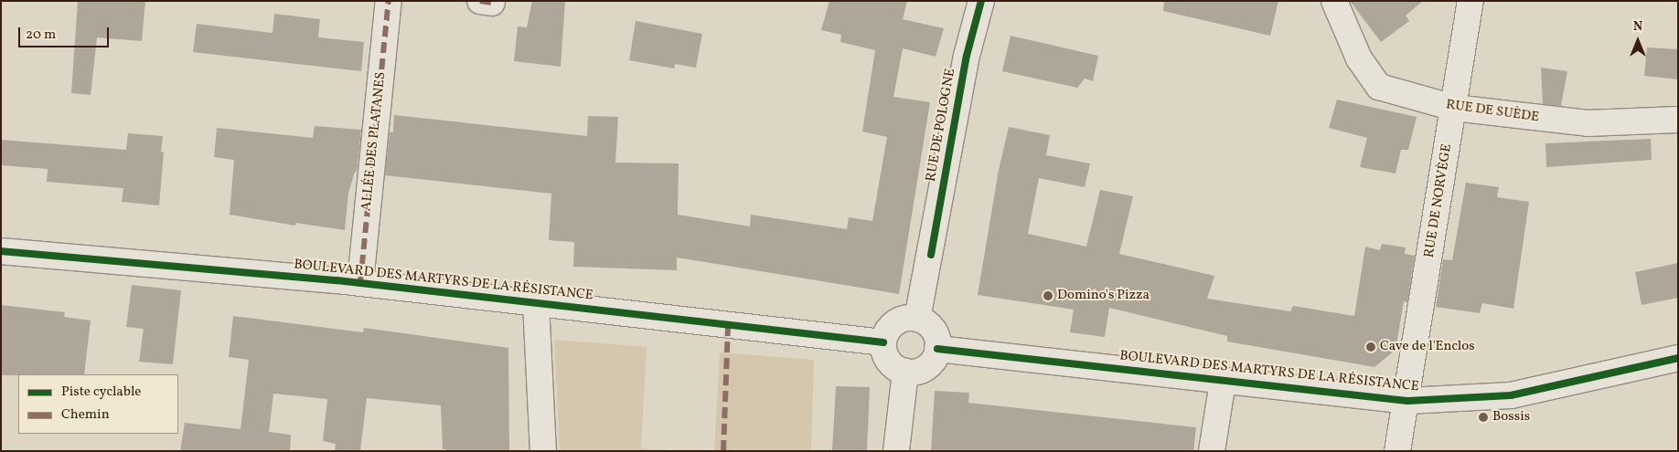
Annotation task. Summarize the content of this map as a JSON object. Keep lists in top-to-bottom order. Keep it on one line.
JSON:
{"streets":{"street":["RUE DE SUÈDE","RUE DE POLOGNE","ALLÉE DES PLATANES","RUE DE NORVÈGE","BOULEVARD DES MARTYRS DE LA RÉSISTANCE"]},"crossings":[["RUE DE SUÈDE","RUE DE NORVÈGE"],["RUE DE POLOGNE","BOULEVARD DES MARTYRS DE LA RÉSISTANCE"],["ALLÉE DES PLATANES","BOULEVARD DES MARTYRS DE LA RÉSISTANCE"],["RUE DE NORVÈGE","BOULEVARD DES MARTYRS DE LA RÉSISTANCE"]],"places":["Domino's Pizza","Cave de l'Enclos","Bossis"],"legend":["Piste cyclable","Chemin"],"scale_bar":"20 m","north":"top"}
